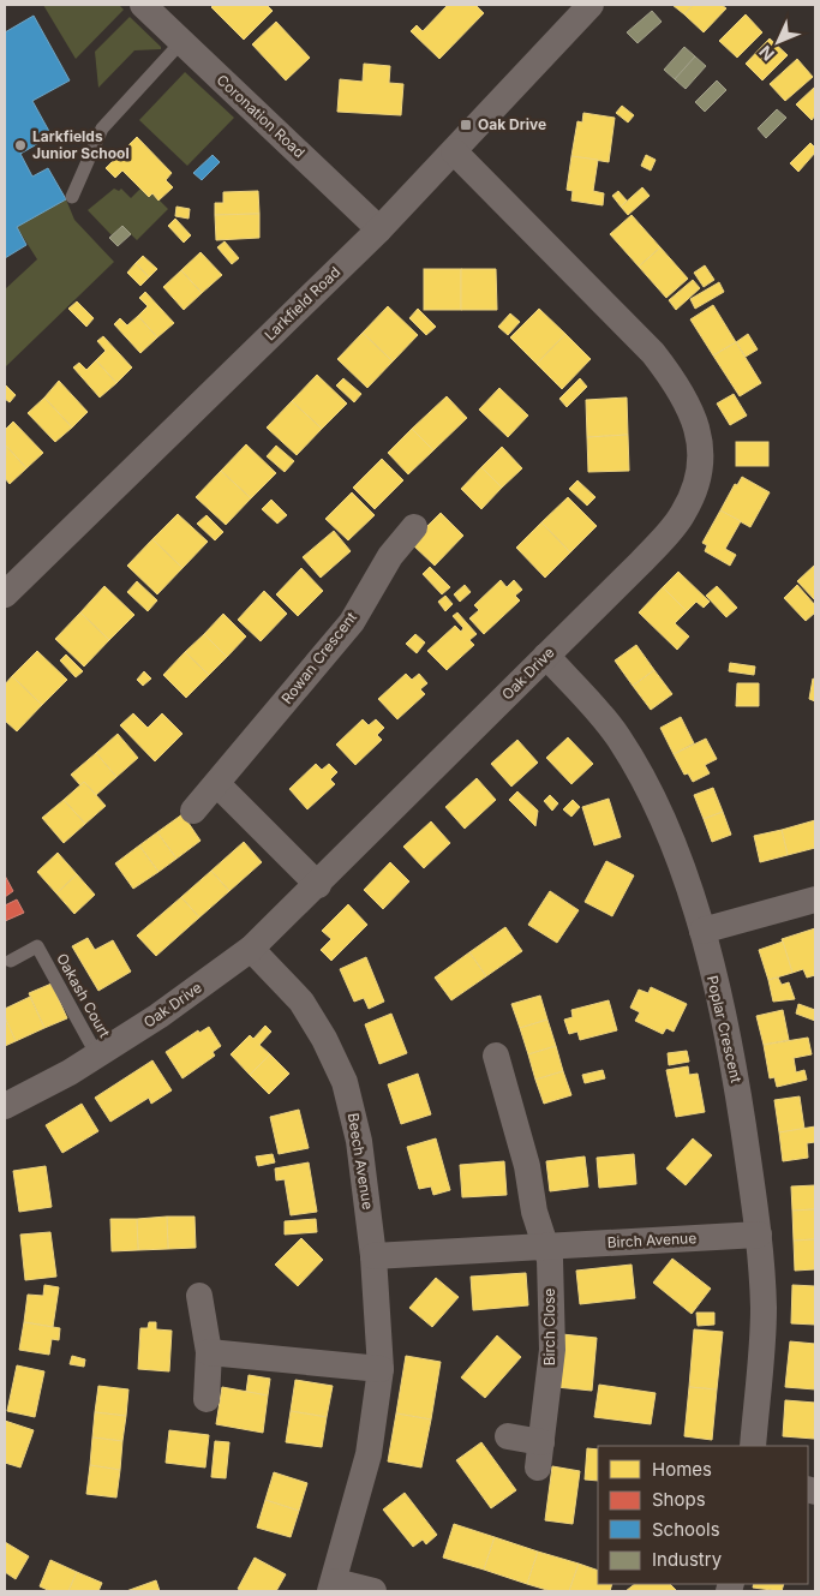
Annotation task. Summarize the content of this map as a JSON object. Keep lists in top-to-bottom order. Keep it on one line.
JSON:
{"streets":{"street":["Coronation Road","Larkfield Road","Rowan Crescent","Oak Drive","Poplar Crescent","Beech Avenue","Birch Avenue","Birch Close"],"lane":["Oakash Court"]},"crossings":[["Coronation Road","Larkfield Road"],["Larkfield Road","Oak Drive"],["Oak Drive","Oakash Court"],["Oak Drive","Poplar Crescent"],["Oak Drive","Beech Avenue"],["Poplar Crescent","Birch Avenue"],["Beech Avenue","Birch Avenue"],["Birch Avenue","Birch Close"]],"places":{"transit":["Oak Drive"],"other":["Larkfields Junior School"]},"legend":["Homes","Shops","Schools","Industry"],"north":"bottom left"}
